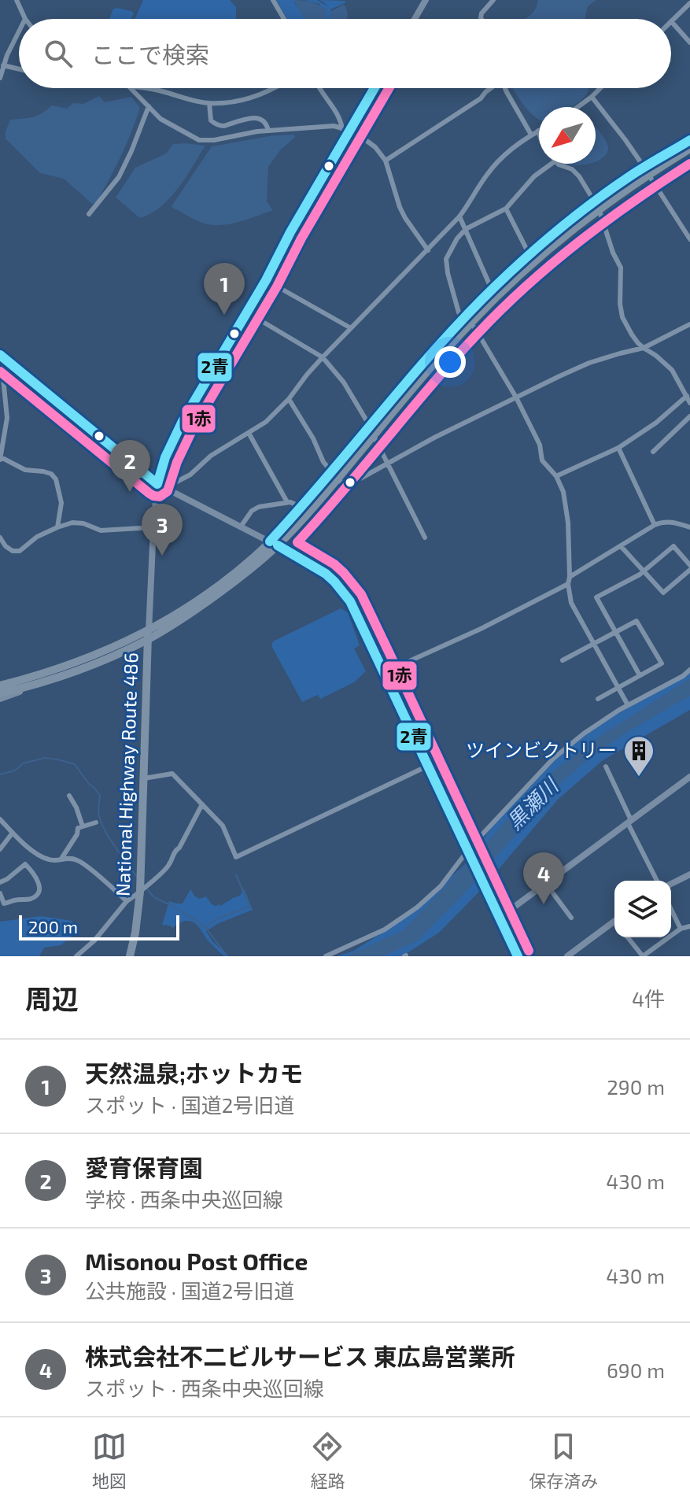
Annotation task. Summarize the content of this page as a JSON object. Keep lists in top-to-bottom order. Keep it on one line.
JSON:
{"streets":{"highway":["National Highway Route 486"]},"water":["黒瀬川"],"places":{"building":["ツインビクトリー"]},"lines":["transit line 2青","transit line 1赤"],"scale_bar":"200 m","north":"bottom left","page":{"search":"ここで検索","pins":["1","2","3","4"],"scale":"200 m","heading":["周辺","4件"],"list":[{"mark":"1","name":"天然温泉;ホットカモ","note":"スポット · 国道2号旧道","value":"290 m"},{"mark":"2","name":"愛育保育園","note":"学校 · 西条中央巡回線","value":"430 m"},{"mark":"3","name":"Misonou Post Office","note":"公共施設 · 国道2号旧道","value":"430 m"},{"mark":"4","name":"株式会社不二ビルサービス 東広島営業所","note":"スポット · 西条中央巡回線","value":"690 m"}],"nav":["地図","経路","保存済み"]}}
